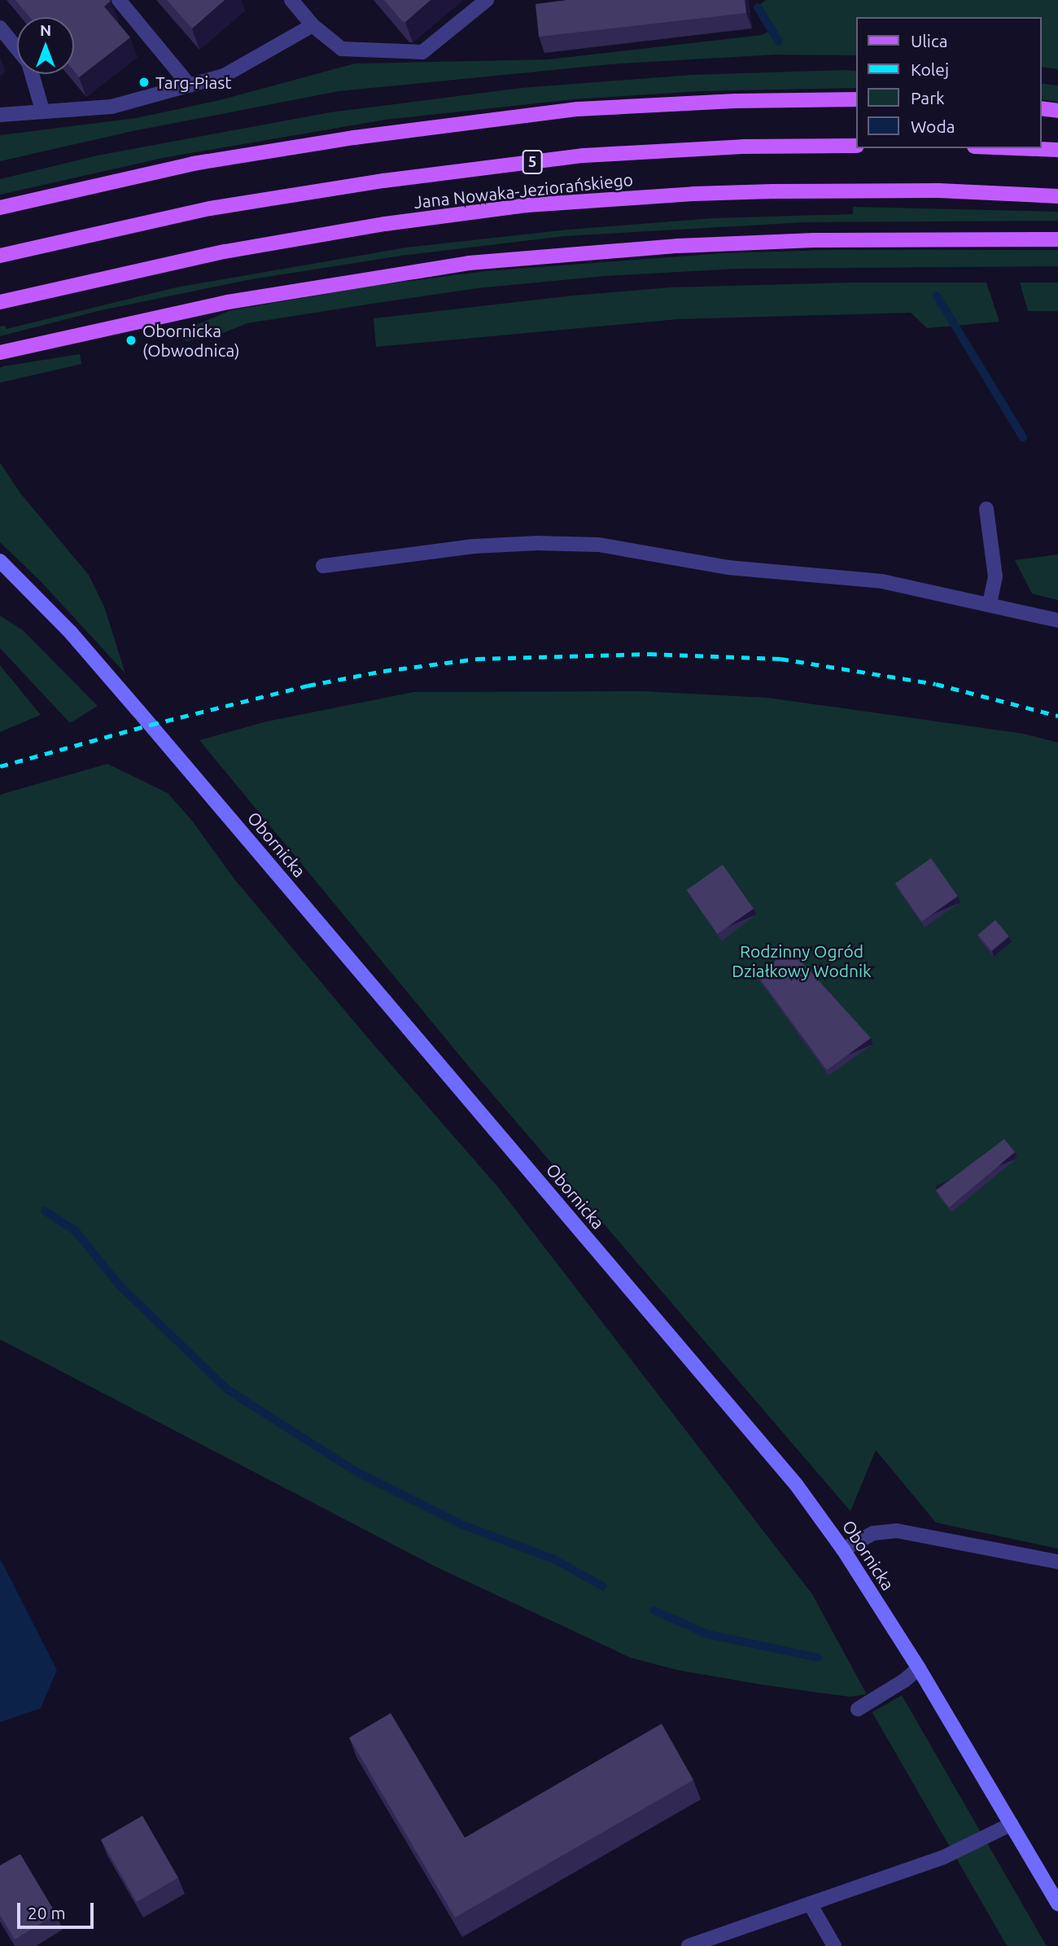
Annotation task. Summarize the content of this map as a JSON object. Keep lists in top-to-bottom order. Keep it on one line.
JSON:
{"streets":{"main road":["5","Jana Nowaka-Jeziorańskiego","Obornicka"]},"parks":["Rodzinny Ogród Działkowy Wodnik"],"places":["Targ-Piast","Obornicka (Obwodnica)"],"legend":["Ulica","Kolej","Park","Woda"],"scale_bar":"20 m","north":"top"}
